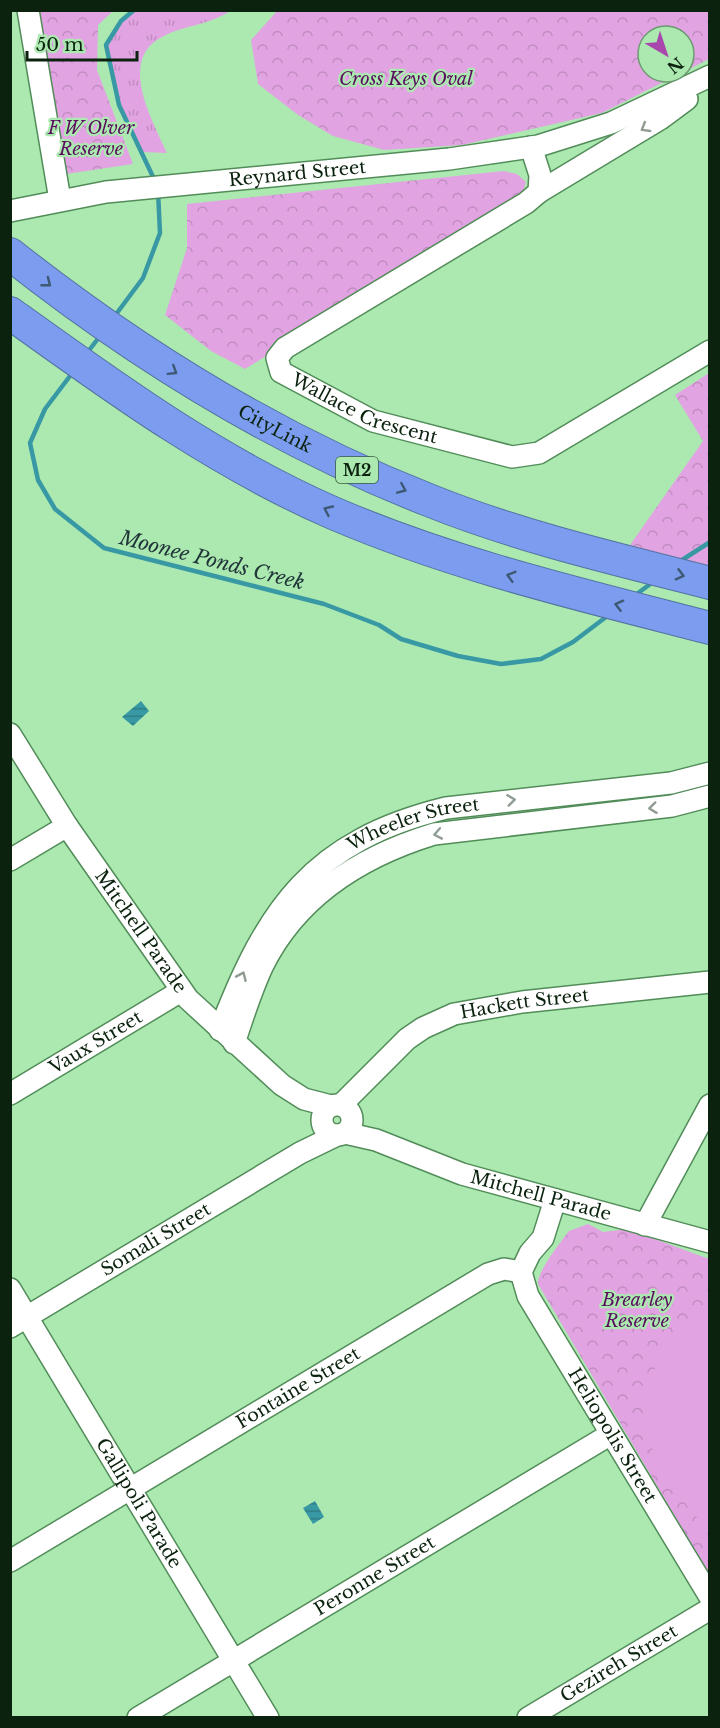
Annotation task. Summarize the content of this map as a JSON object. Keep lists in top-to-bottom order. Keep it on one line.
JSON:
{"streets":{"highway":["CityLink","M2"],"street":["Reynard Street","Wallace Crescent","Wheeler Street","Mitchell Parade","Hackett Street","Vaux Street","Somali Street","Fontaine Street","Heliopolis Street","Gallipoli Parade","Peronne Street","Gezireh Street"]},"crossings":[["Wheeler Street","Mitchell Parade"],["Mitchell Parade","Hackett Street"],["Mitchell Parade","Vaux Street"],["Mitchell Parade","Somali Street"],["Hackett Street","Somali Street"],["Somali Street","Gallipoli Parade"],["Fontaine Street","Heliopolis Street"],["Fontaine Street","Gallipoli Parade"],["Heliopolis Street","Peronne Street"],["Gallipoli Parade","Peronne Street"]],"water":["Moonee Ponds Creek"],"parks":["Cross Keys Oval","F W Olver Reserve","Brearley Reserve"],"scale_bar":"50 m","north":"bottom right"}
